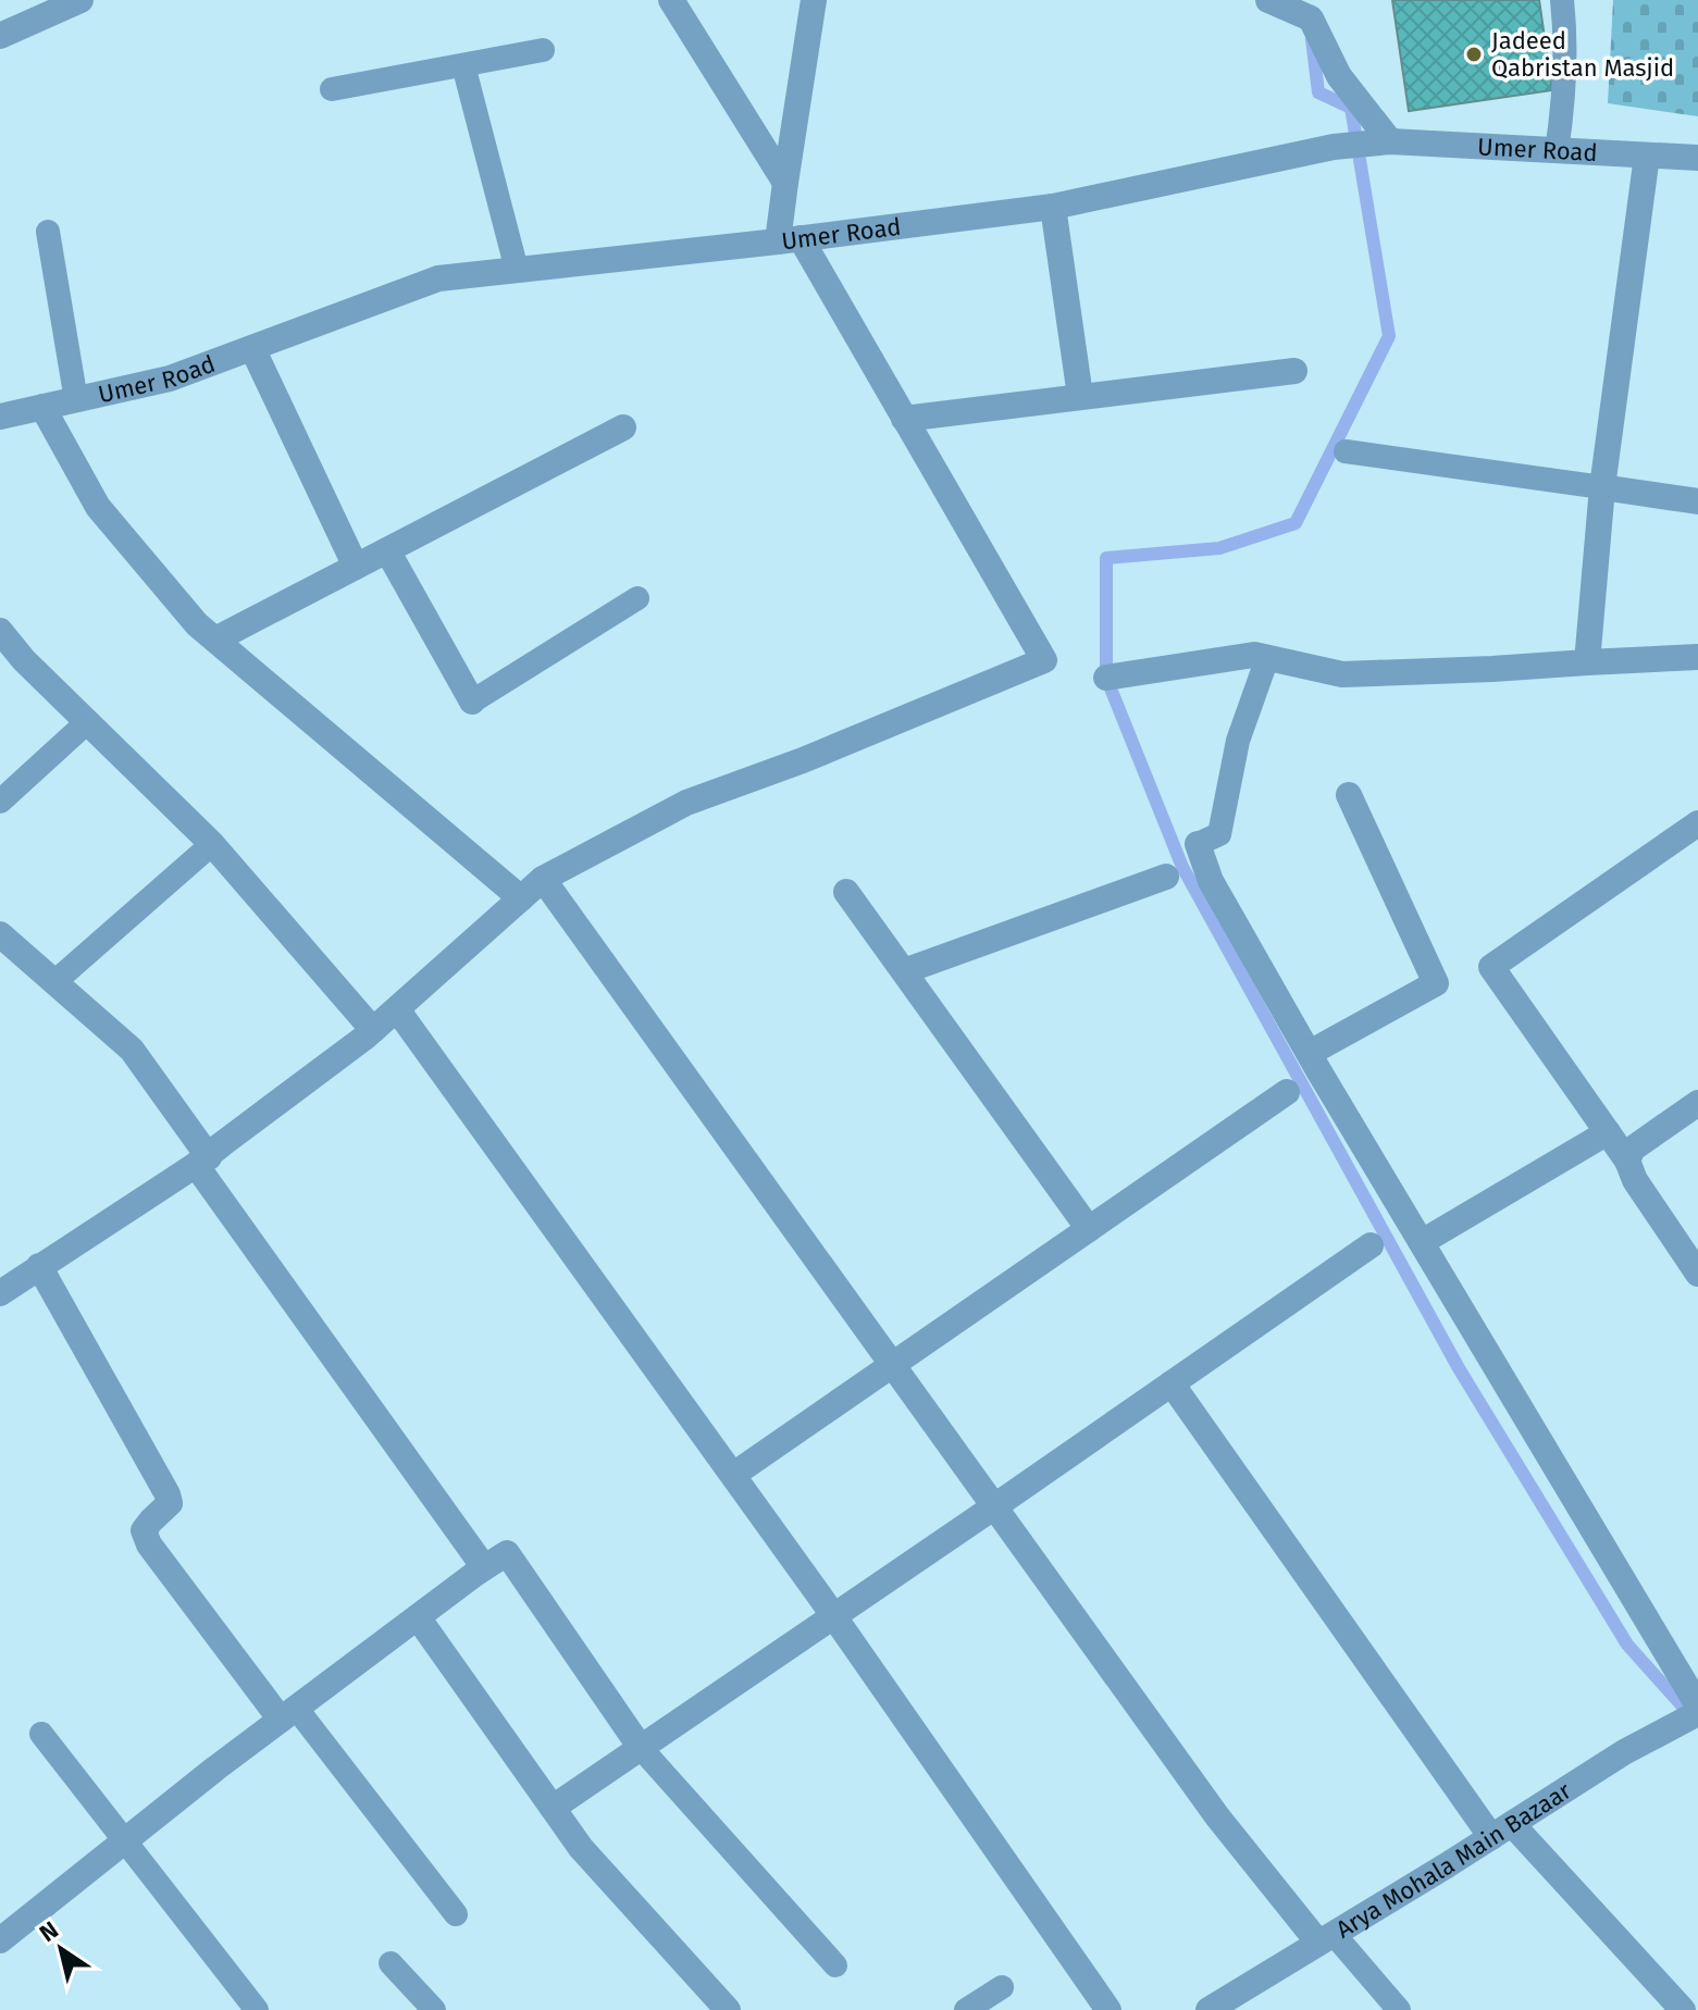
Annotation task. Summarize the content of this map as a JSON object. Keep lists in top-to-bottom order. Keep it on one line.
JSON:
{"streets":{"street":["Umer Road","Arya Mohala Main Bazaar"]},"places":["Jadeed Qabristan Masjid"],"north":"top left"}
